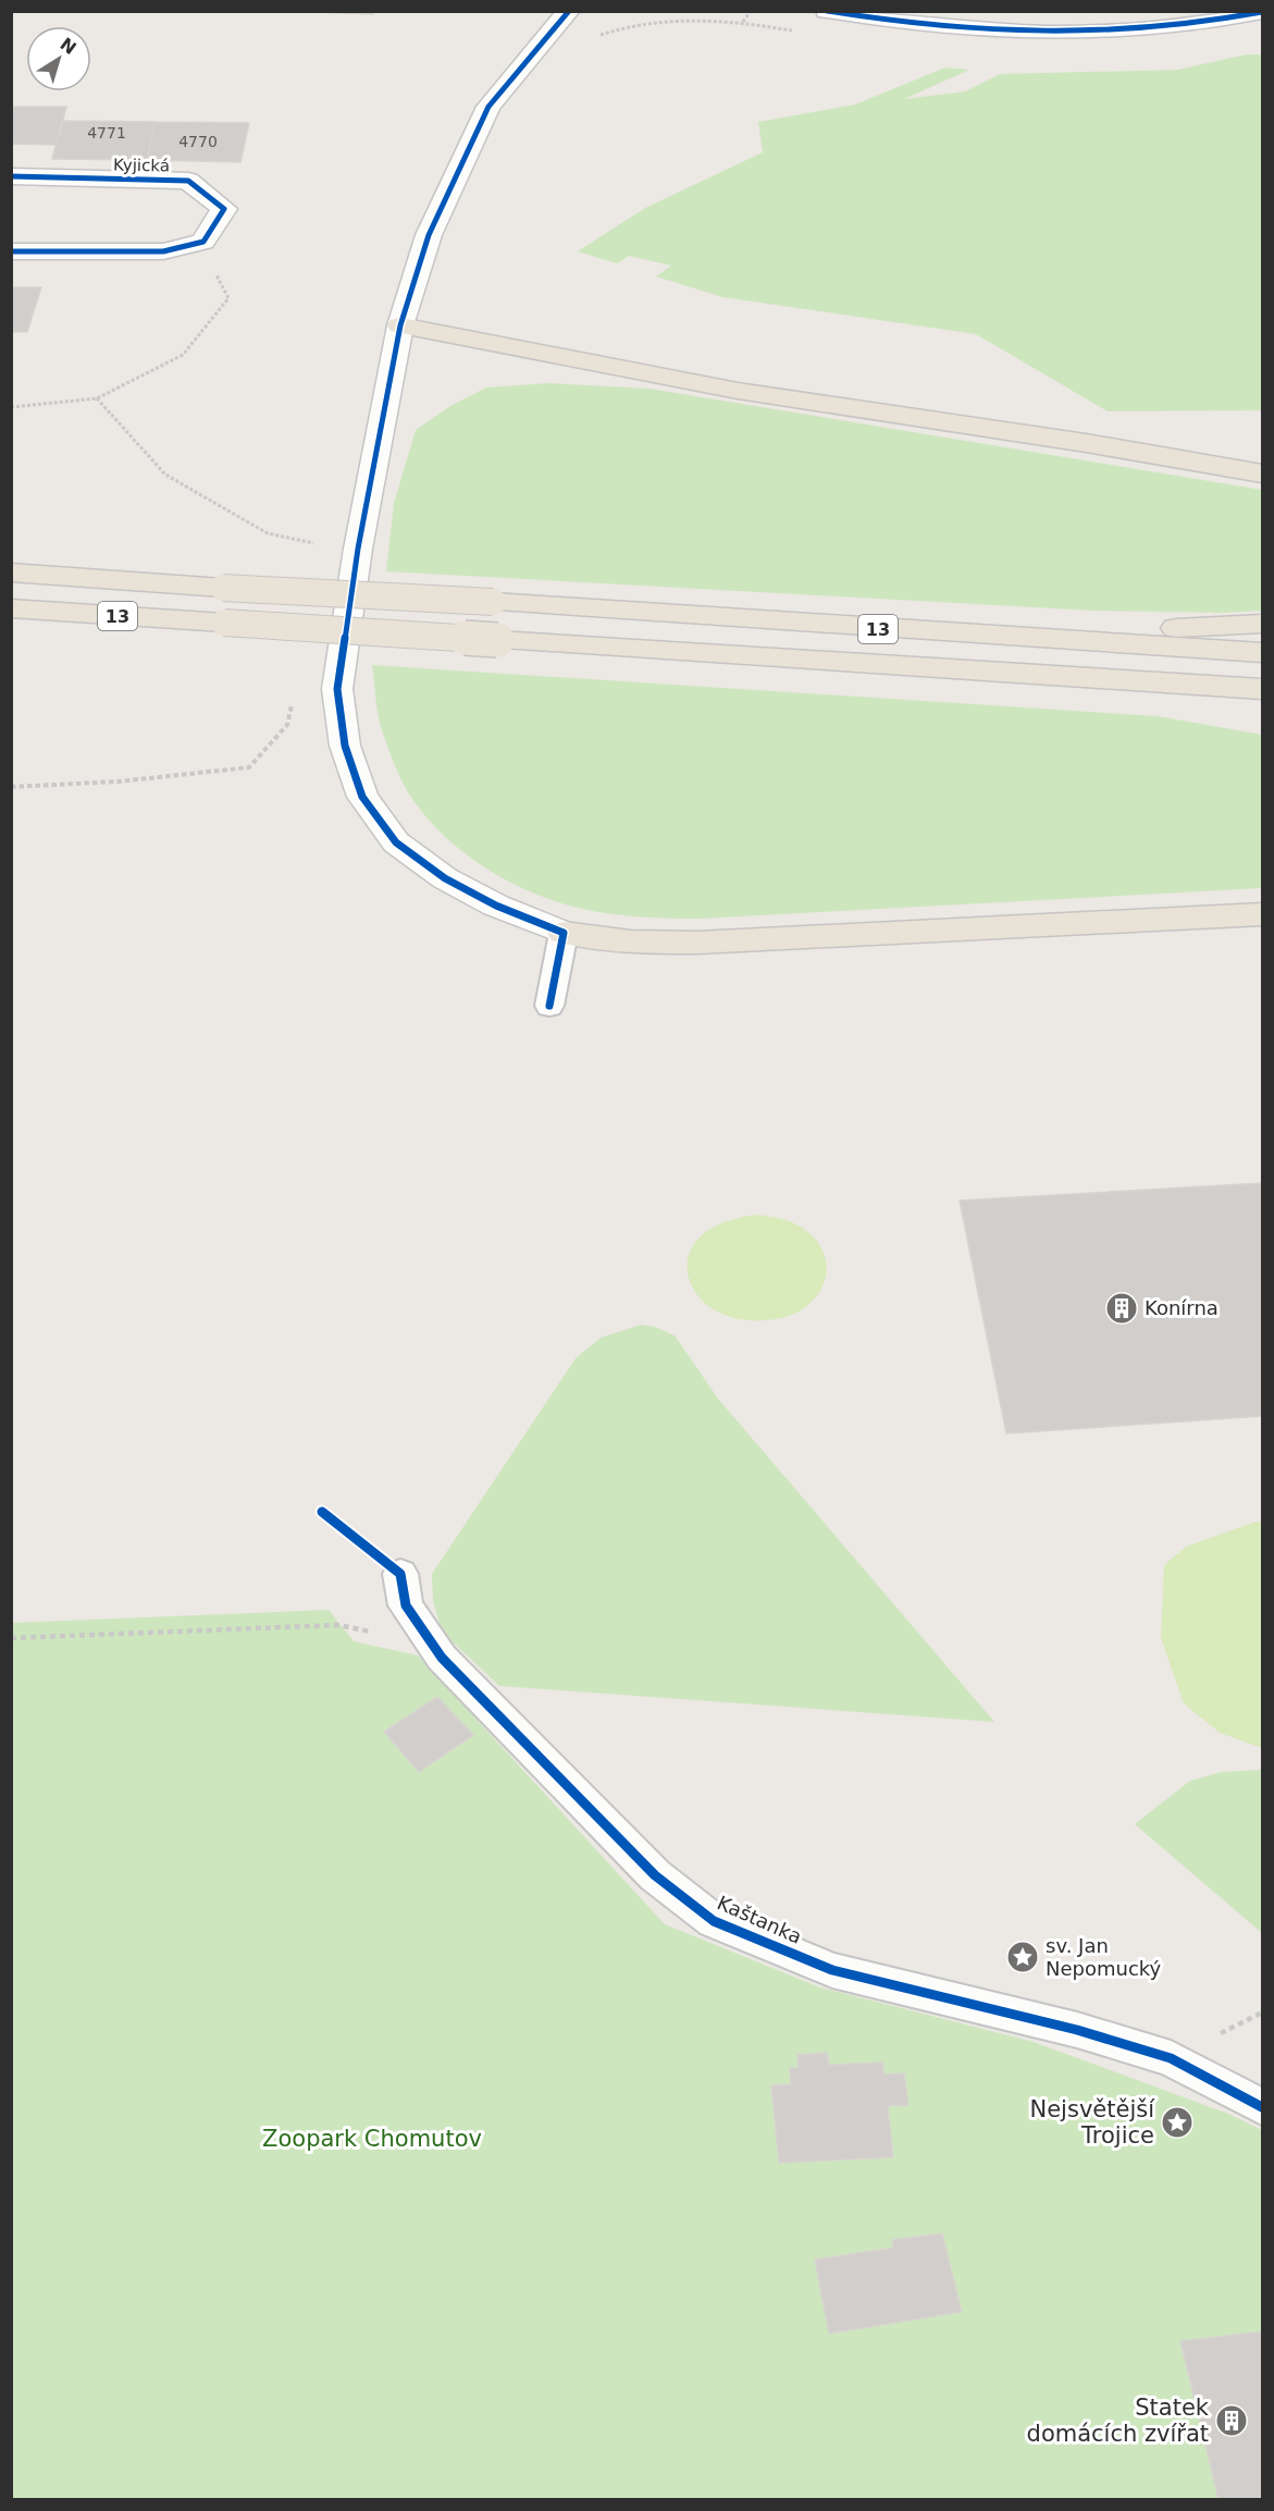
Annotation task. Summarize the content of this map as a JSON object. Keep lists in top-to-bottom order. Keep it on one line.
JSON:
{"streets":{"highway":["13"],"street":["Kyjická"],"lane":["Kaštanka"]},"parks":["Zoopark Chomutov"],"places":{"building":["Konírna","Statek domácích zvířat"],"place":["sv. Jan Nepomucký","Nejsvětější Trojice"]},"house_numbers":["4771","4770"],"north":"top right"}
